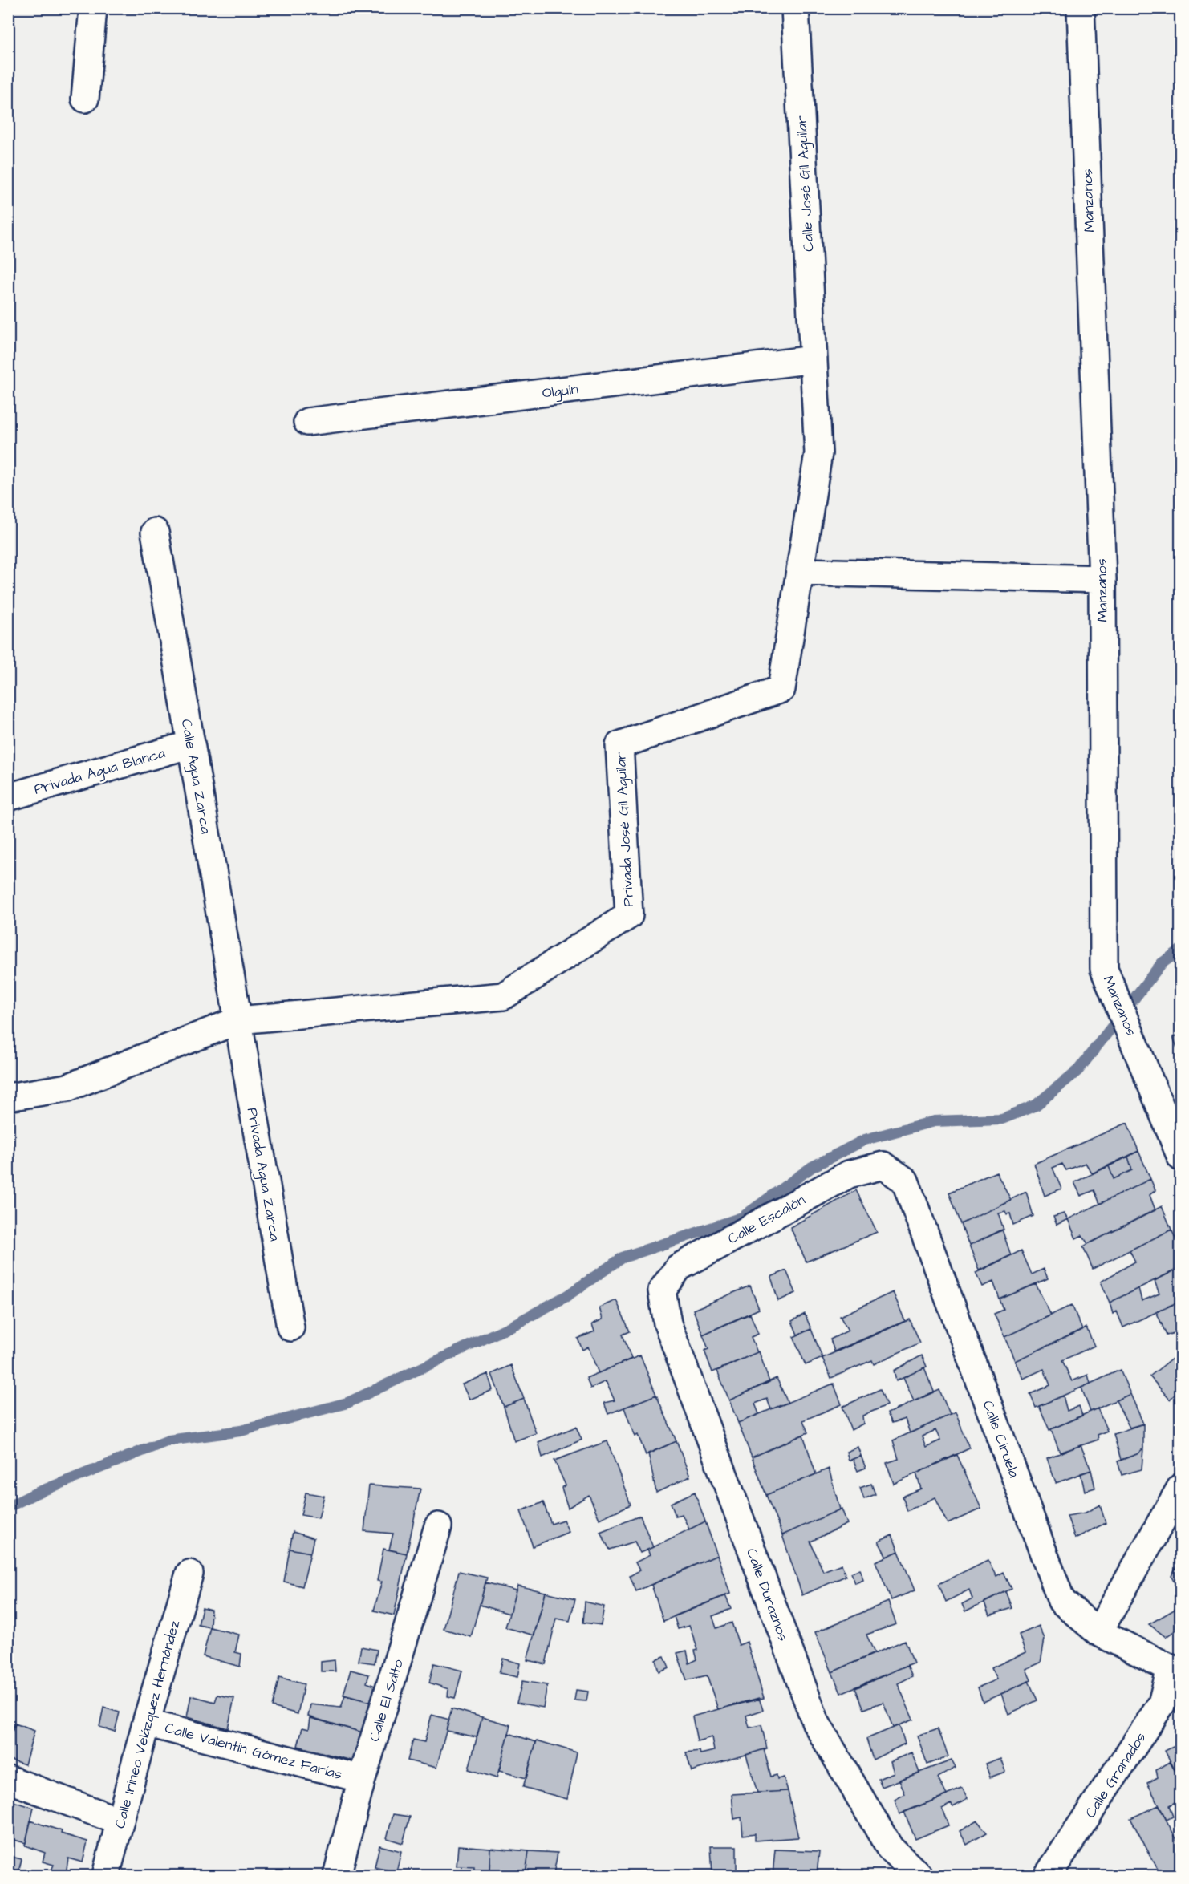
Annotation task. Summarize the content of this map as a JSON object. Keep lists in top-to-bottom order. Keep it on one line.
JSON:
{"streets":{"street":["Calle José Gil Aguilar","Manzanos","Olguin","Privada Agua Blanca","Calle Agua Zarca","Privada José Gil Aguilar","Privada Agua Zarca","Calle Escalón","Calle Ciruela","Calle Duraznos","Calle El Salto","Calle Irineo Velázquez Hernández","Calle Valentín Gómez Farías","Calle Granados"]},"crossings":[["Calle José Gil Aguilar","Olguin"],["Calle José Gil Aguilar","Privada José Gil Aguilar"],["Olguin","Privada José Gil Aguilar"],["Privada Agua Blanca","Calle Agua Zarca"],["Calle Agua Zarca","Privada José Gil Aguilar"],["Calle Agua Zarca","Privada Agua Zarca"],["Privada José Gil Aguilar","Privada Agua Zarca"],["Calle Escalón","Calle Ciruela"],["Calle Escalón","Calle Duraznos"],["Calle Ciruela","Calle Granados"],["Calle El Salto","Calle Valentín Gómez Farías"],["Calle Irineo Velázquez Hernández","Calle Valentín Gómez Farías"]]}
